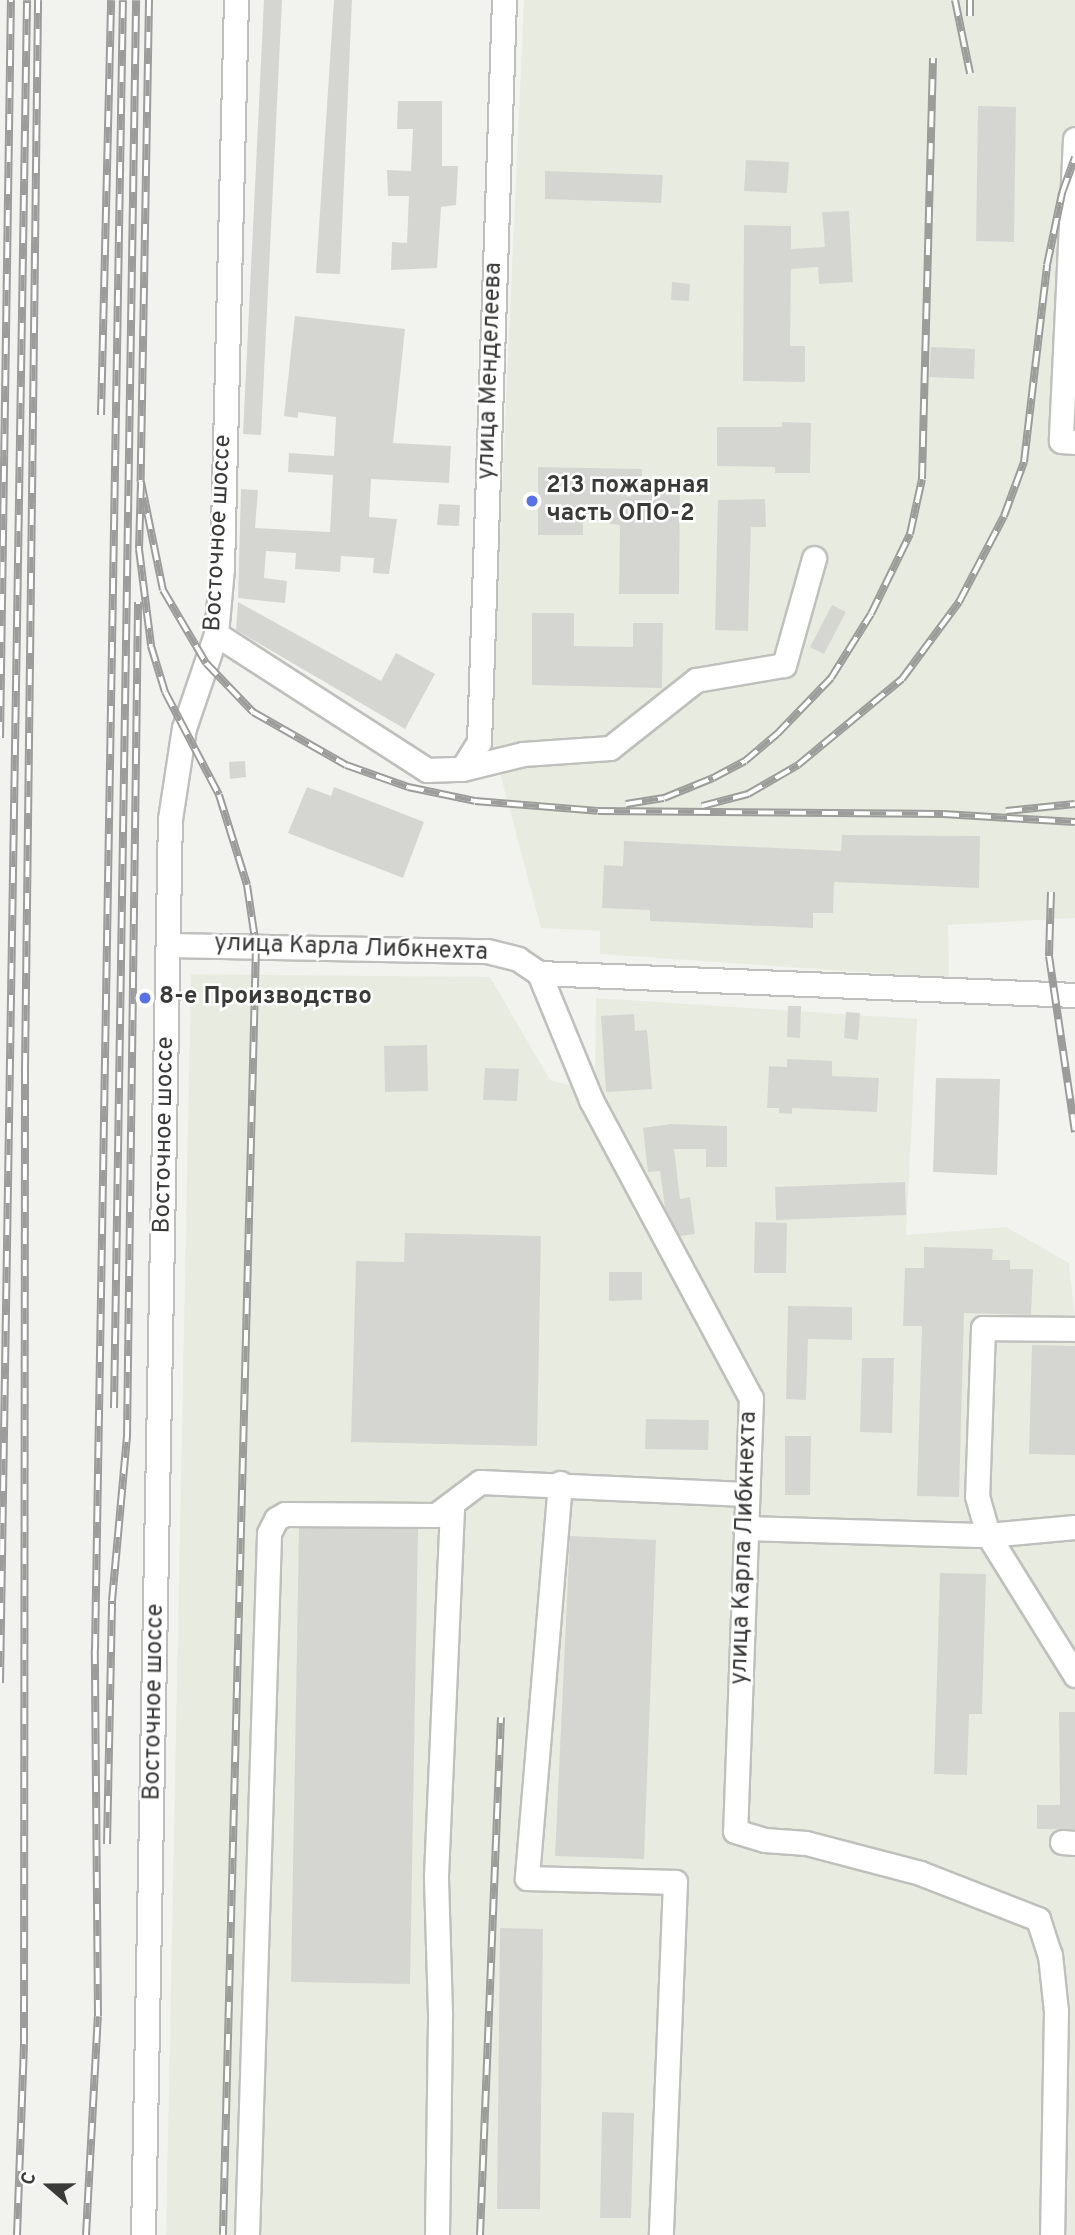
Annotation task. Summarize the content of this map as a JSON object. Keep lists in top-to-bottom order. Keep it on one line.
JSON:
{"streets":{"street":["улица Менделеева","Восточное шоссе","улица Карла Либкнехта"]},"crossings":[["Восточное шоссе","улица Карла Либкнехта"]],"places":["213 пожарная часть ОПО-2","8-е Производство"],"north":"left"}
